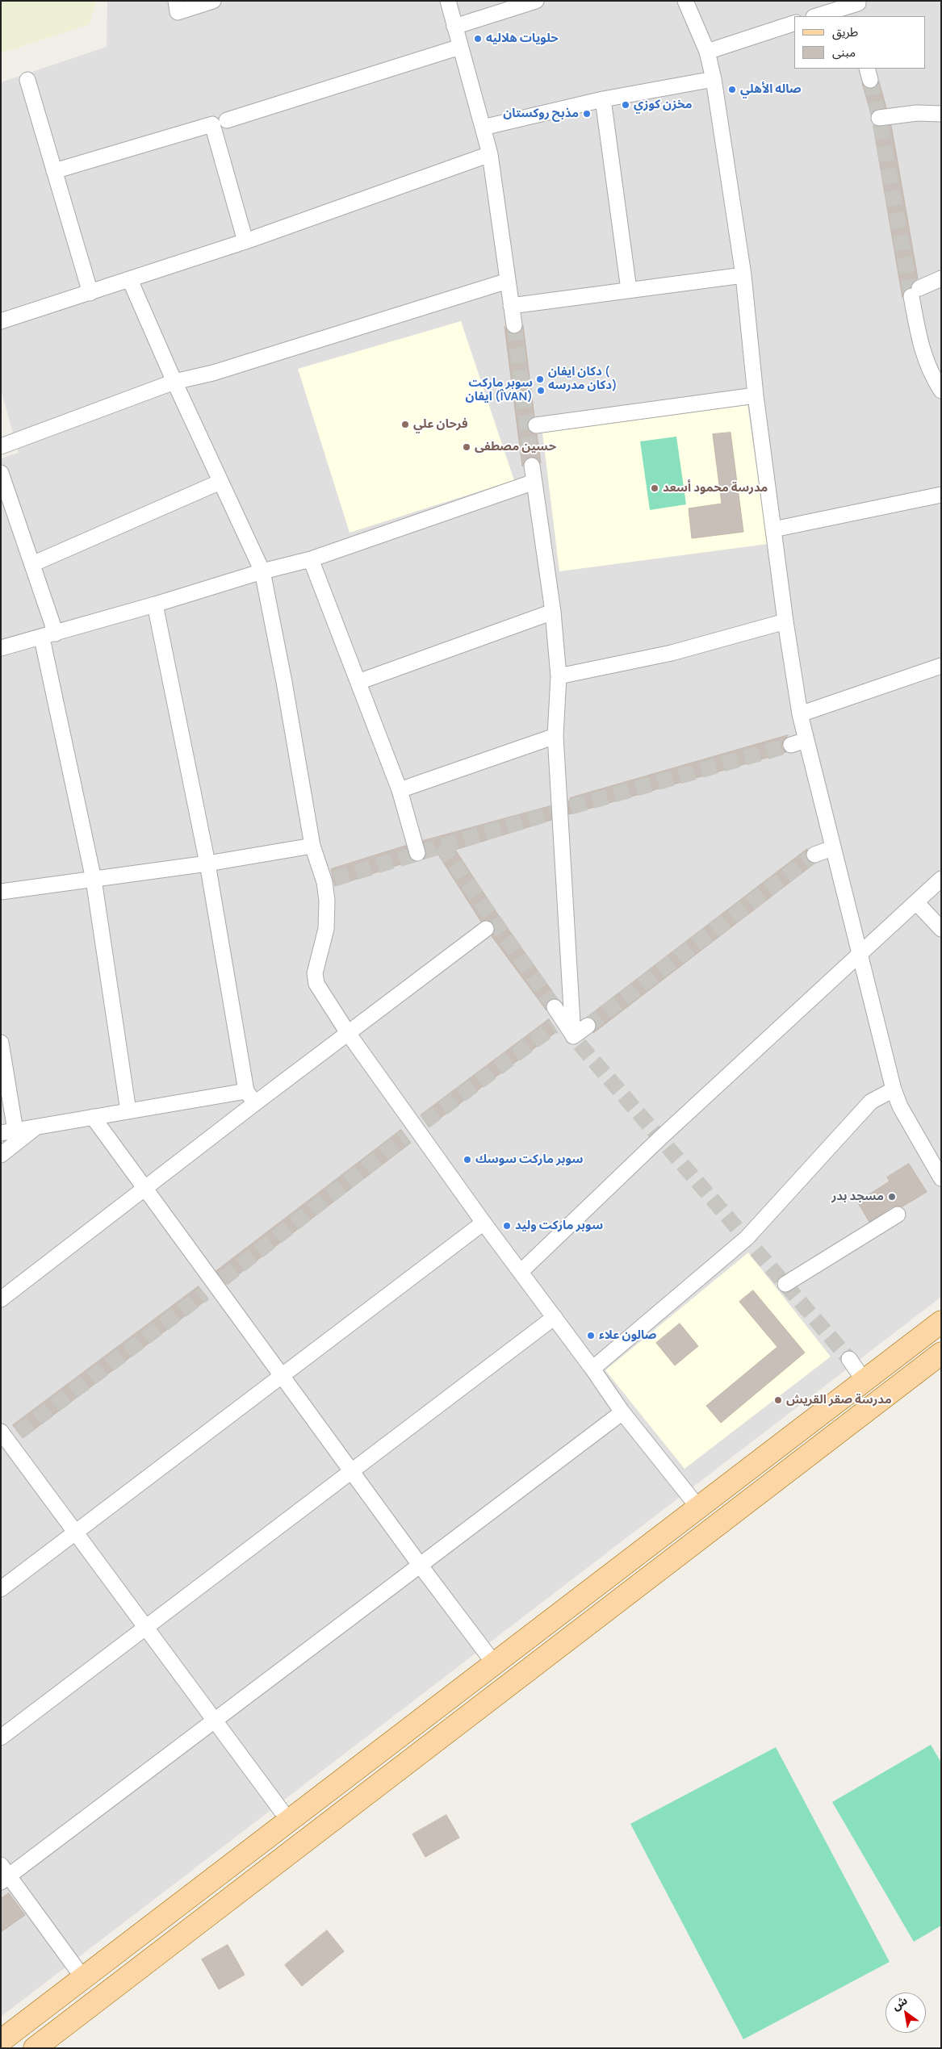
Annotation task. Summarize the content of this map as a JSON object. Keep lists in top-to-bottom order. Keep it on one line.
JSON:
{"places":["حلويات هلاليه","صاله الأهلي","مخزن كوزي","مذبح روكستان","دكان ايفان ( دكان مدرسه)","سوبر ماركت ايفان (ÎVAN)","فرحان علي","حسين مصطفى","مدرسة محمود أسعد","سوبر ماركت سوسك","مسجد بدر","سوبر ماركت وليد","صالون علاء","مدرسة صقر القريش"],"legend":["طريق","مبنى"],"north":"top left"}
